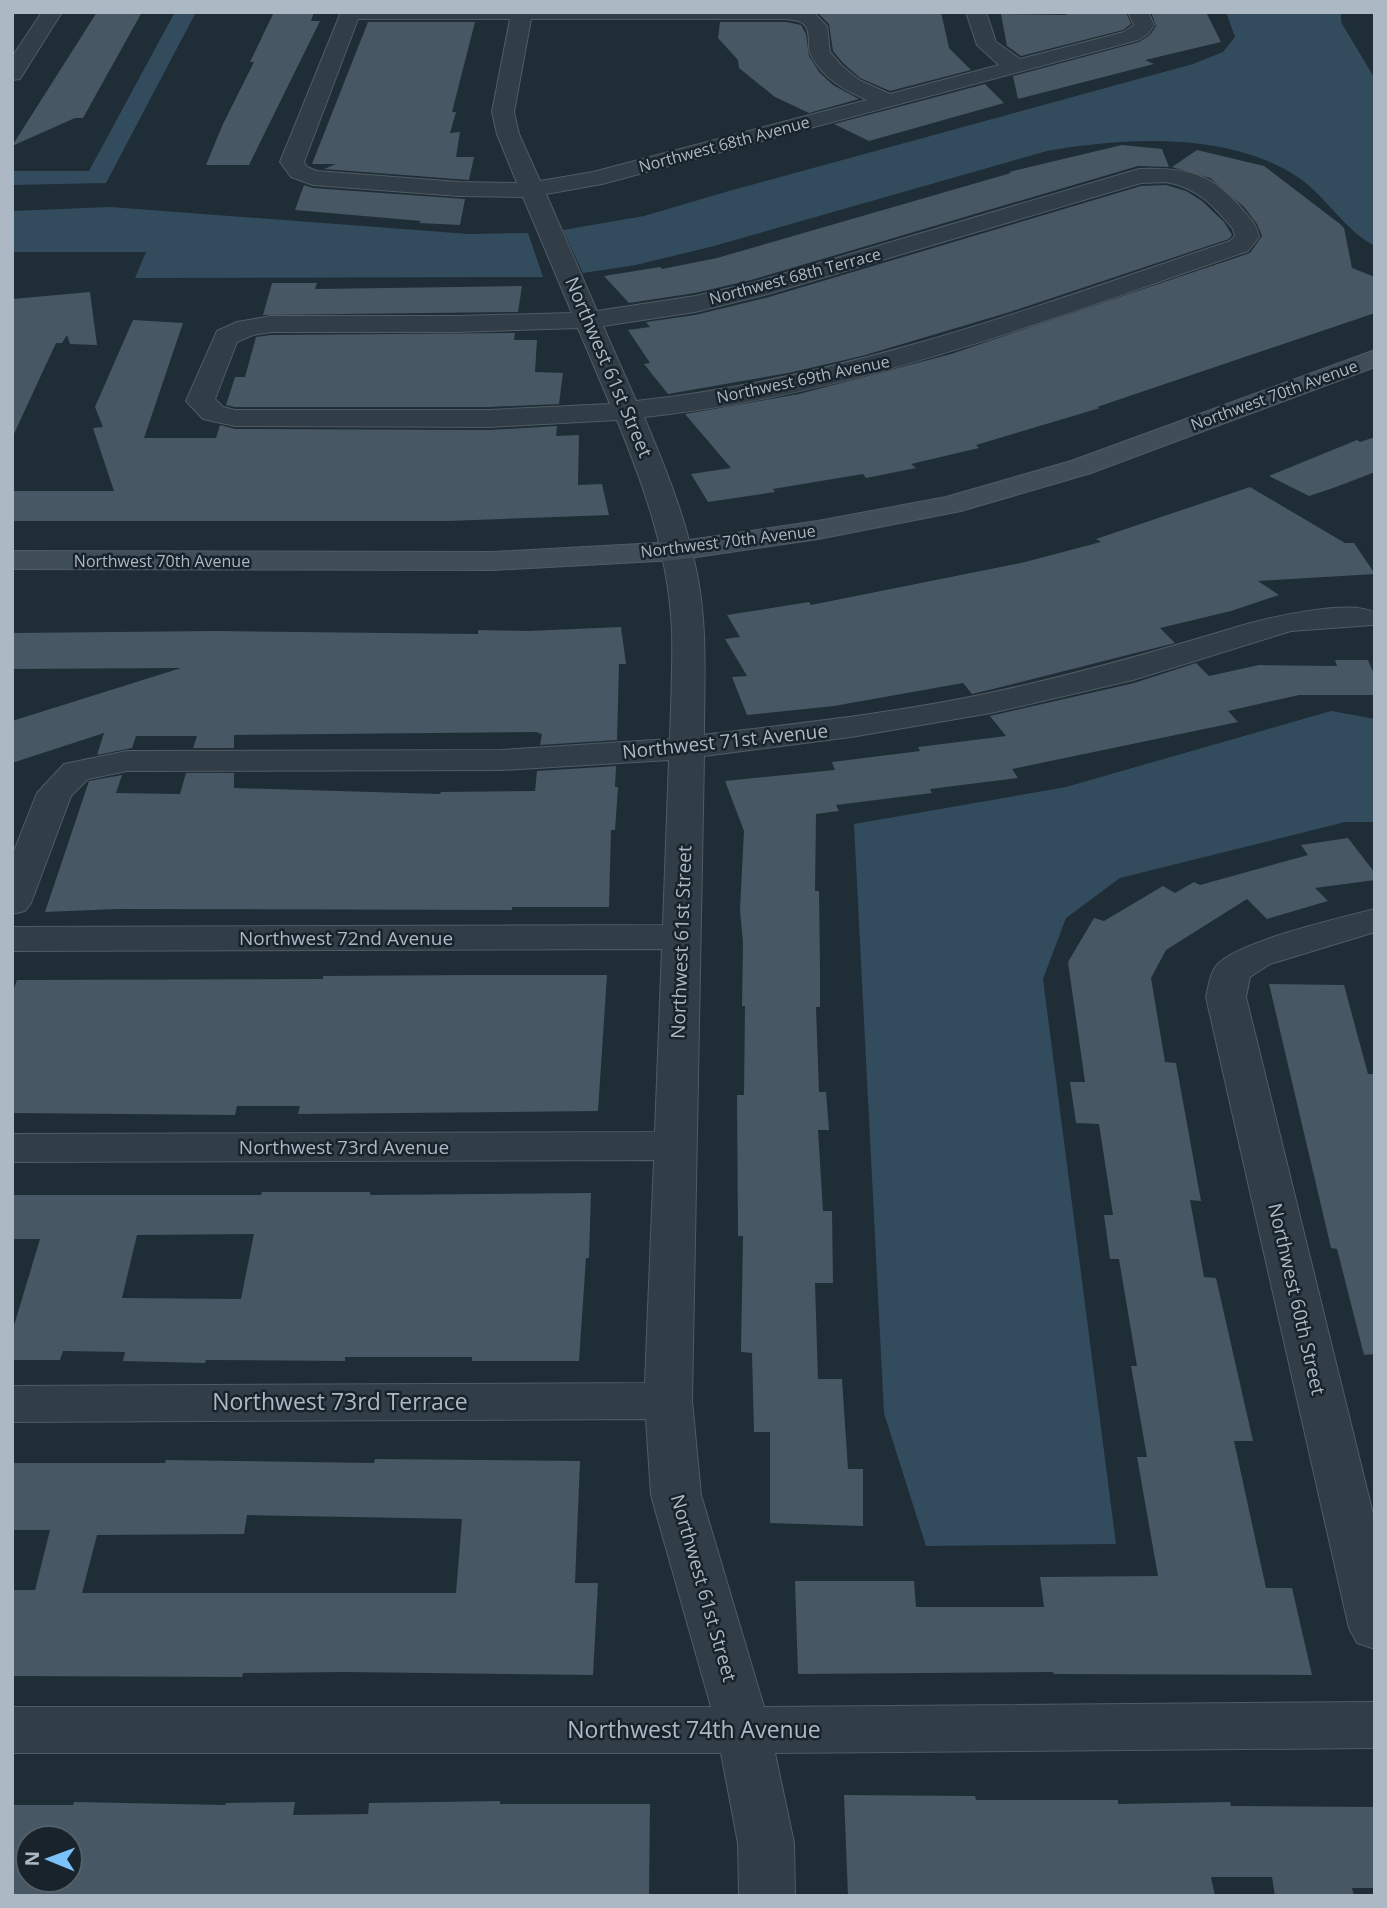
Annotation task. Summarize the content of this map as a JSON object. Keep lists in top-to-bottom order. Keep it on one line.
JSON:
{"streets":{"street":["Northwest 68th Avenue","Northwest 68th Terrace","Northwest 61st Street","Northwest 69th Avenue","Northwest 70th Avenue","Northwest 71st Avenue","Northwest 72nd Avenue","Northwest 73rd Avenue","Northwest 60th Street","Northwest 73rd Terrace","Northwest 74th Avenue"]},"crossings":[["Northwest 68th Avenue","Northwest 61st Street"],["Northwest 68th Terrace","Northwest 61st Street"],["Northwest 68th Terrace","Northwest 69th Avenue"],["Northwest 61st Street","Northwest 69th Avenue"],["Northwest 61st Street","Northwest 70th Avenue"],["Northwest 61st Street","Northwest 71st Avenue"],["Northwest 61st Street","Northwest 72nd Avenue"],["Northwest 61st Street","Northwest 73rd Avenue"],["Northwest 61st Street","Northwest 73rd Terrace"],["Northwest 61st Street","Northwest 74th Avenue"]],"north":"left"}
